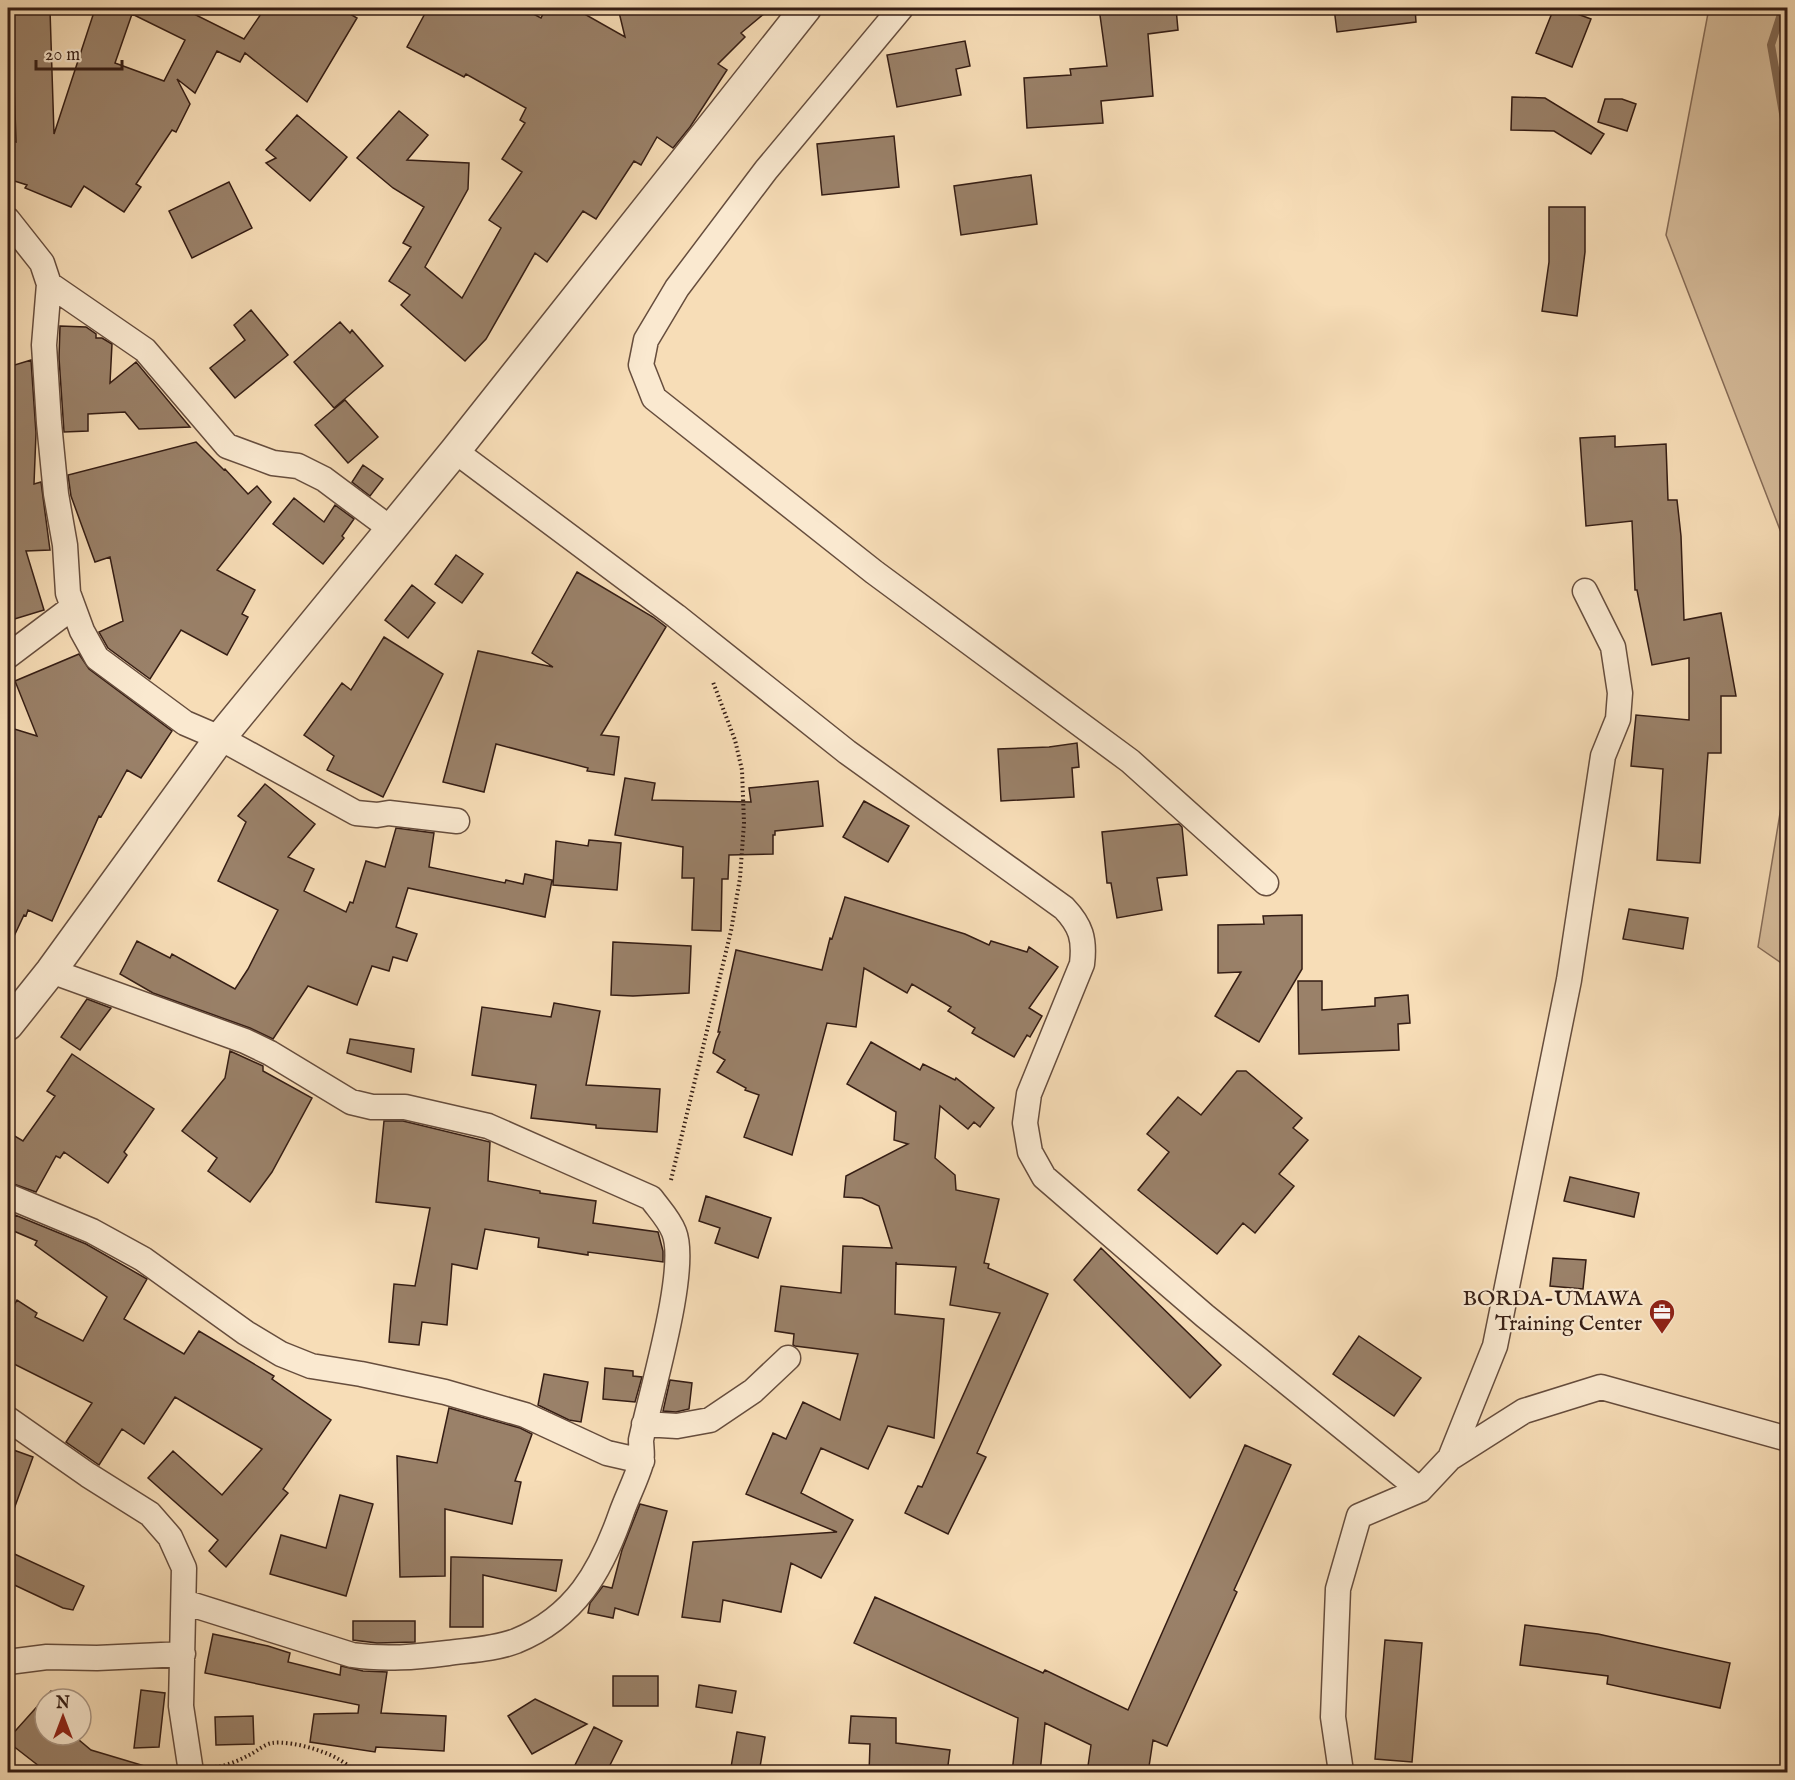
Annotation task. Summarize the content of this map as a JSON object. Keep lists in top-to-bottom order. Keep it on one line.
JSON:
{"places":{"office":["BORDA-UMAWA Training Center"]},"scale_bar":"20 m","north":"top"}
